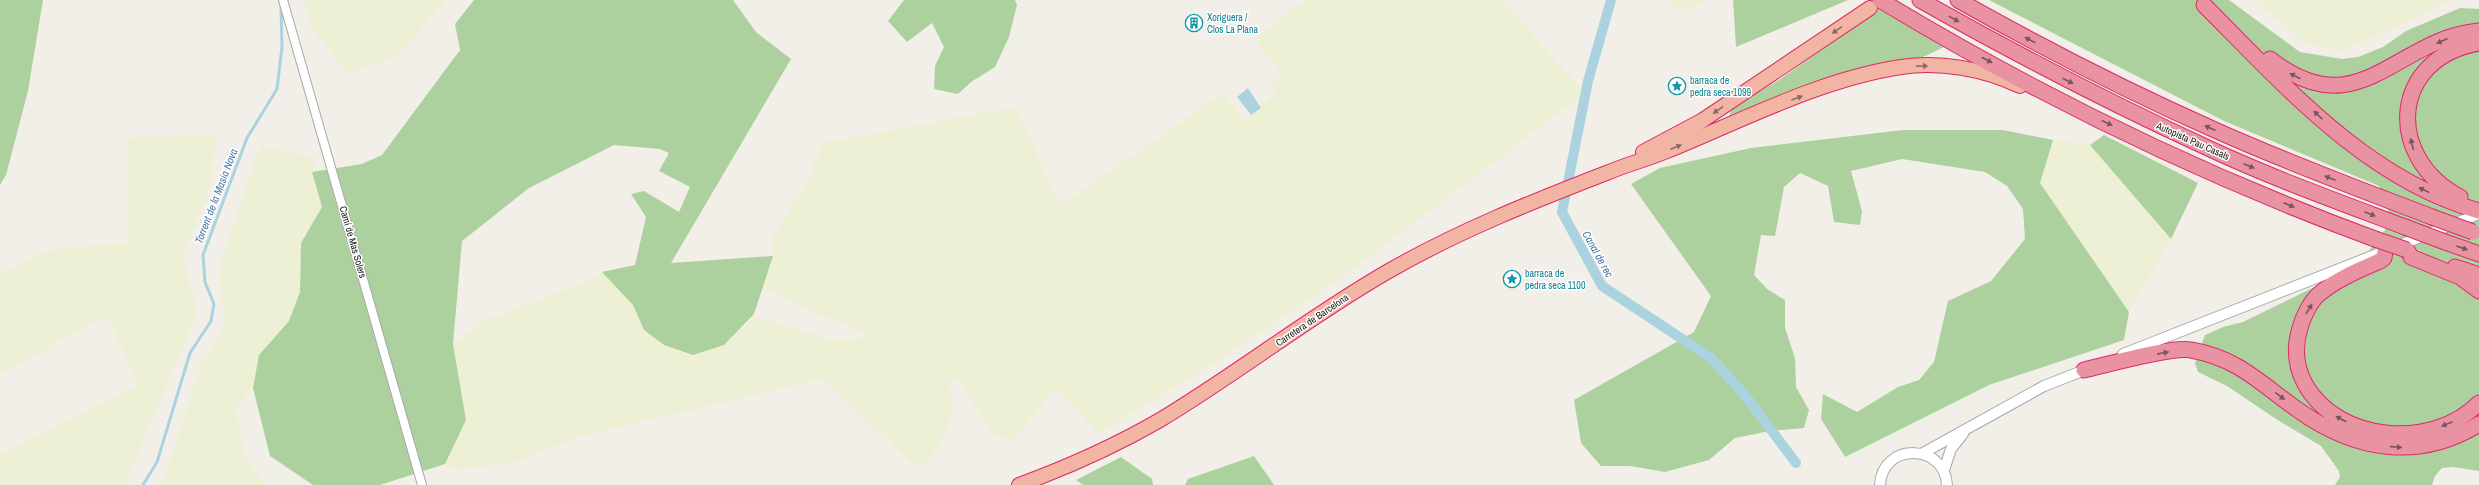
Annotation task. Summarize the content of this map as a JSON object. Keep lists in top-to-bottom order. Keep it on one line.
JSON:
{"streets":{"highway":["Autopista Pau Casals","Carretera de Barcelona"],"street":["Camí de Mas Solers"]},"water":["Torrent de la Masia Nova","Canal de rec"],"places":{"building":["Xoriguera / Clos La Plana"],"place":["barraca de pedra seca 1099","barraca de pedra seca 1100"]}}
